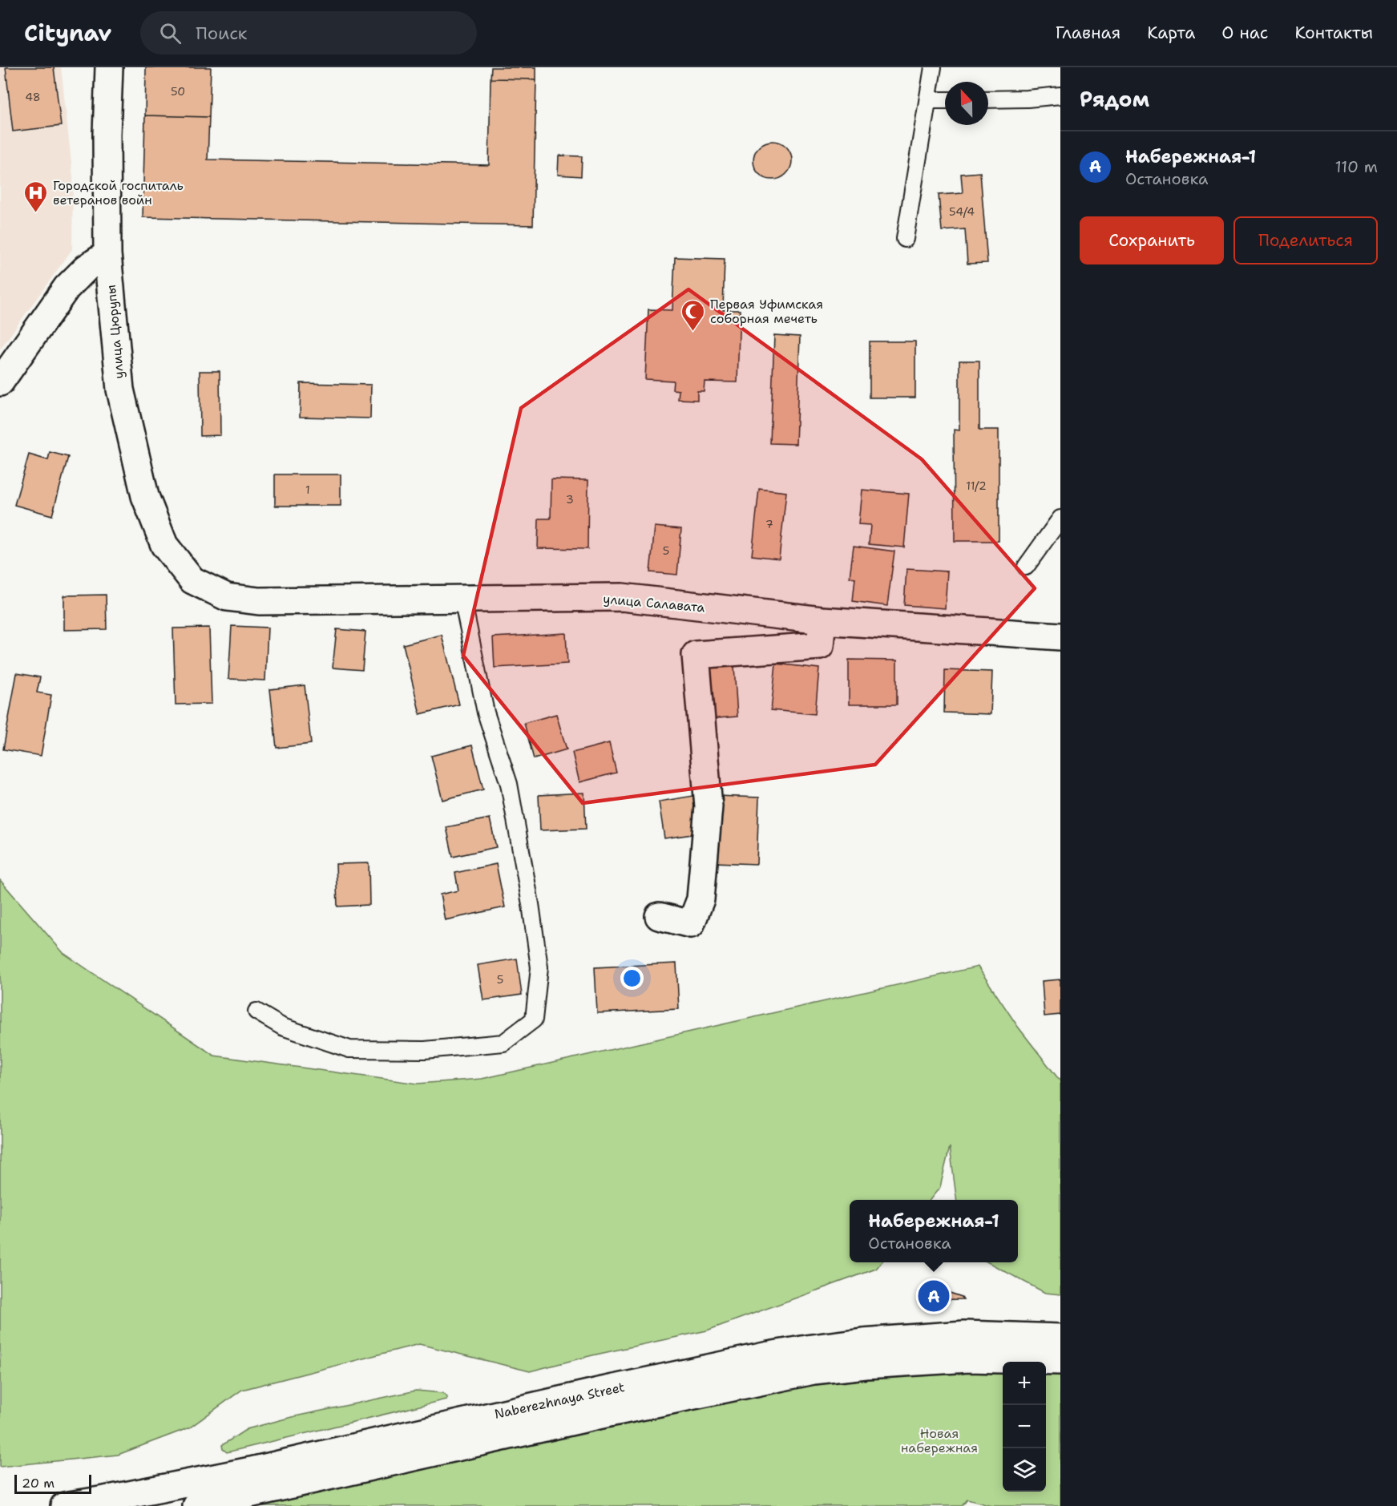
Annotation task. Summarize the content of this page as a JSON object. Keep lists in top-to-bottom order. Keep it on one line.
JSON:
{"streets":{"street":["улица Цюрупы","улица Салавата","Naberezhnaya Street"]},"crossings":[["улица Цюрупы","улица Салавата"]],"parks":["Новая набережная"],"places":{"hospital":["Городской госпиталь ветеранов войн"],"mosque":["Первая Уфимская соборная мечеть"]},"house_numbers":["50","48","54/4","11/2","1","3","7","5","5"],"scale_bar":"20 m","north":"top","page":{"header":"Citynav","search":"Поиск","nav":["Главная","Карта","О нас","Контакты"],"heading":"Рядом","list":[{"mark":"A","name":"Набережная-1","note":"Остановка","value":"110 m"}],"buttons":["Сохранить","Поделиться"],"popup":["Набережная-1","Остановка"],"pins":"A","map_buttons":["+","−"],"scale":"20 m"}}
